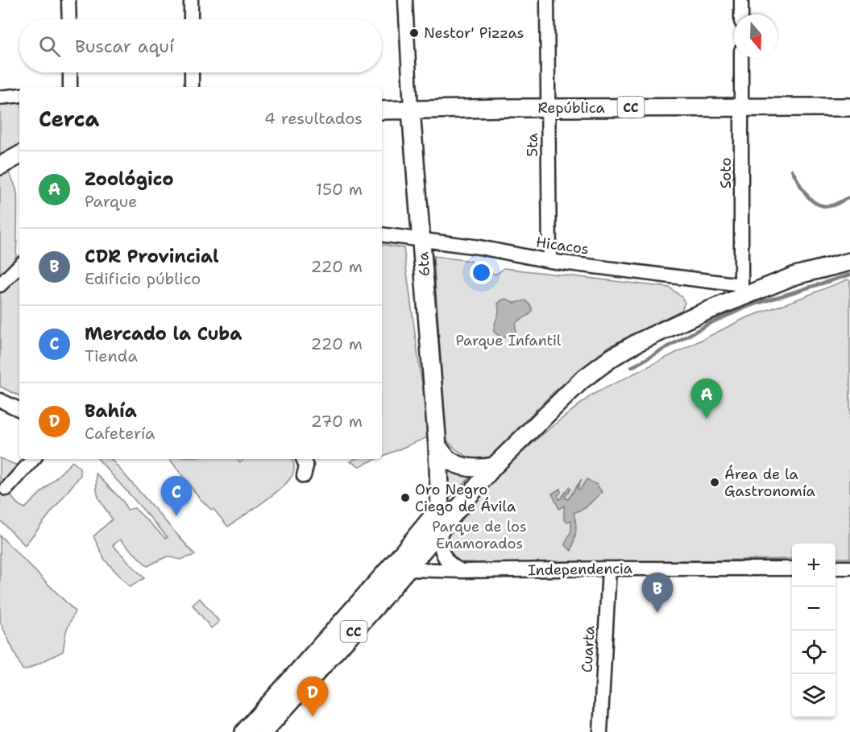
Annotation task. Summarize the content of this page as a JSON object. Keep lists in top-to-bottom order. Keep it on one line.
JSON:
{"streets":{"main road":["CC","República","6ta"],"street":["5ta","Soto","Hicacos","Independencia","Cuarta"]},"crossings":[["CC","Soto"],["CC","Hicacos"],["CC","6ta"],["CC","Independencia"],["República","5ta"],["República","Soto"],["República","6ta"],["5ta","Hicacos"],["Soto","Hicacos"],["Hicacos","6ta"],["Independencia","Cuarta"]],"parks":["Parque Infantil","Parque de los Enamorados"],"places":["Nestor' Pizzas","Área de la Gastronomía","Oro Negro Ciego de Ávila"],"north":"bottom","page":{"search":"Buscar aquí","heading":["Cerca","4 resultados"],"list":[{"mark":"A","name":"Zoológico","note":"Parque","value":"150 m"},{"mark":"B","name":"CDR Provincial","note":"Edificio público","value":"220 m"},{"mark":"C","name":"Mercado la Cuba","note":"Tienda","value":"220 m"},{"mark":"D","name":"Bahía","note":"Cafetería","value":"270 m"}],"pins":["A","C","B","D"],"map_buttons":["+","−"]}}
